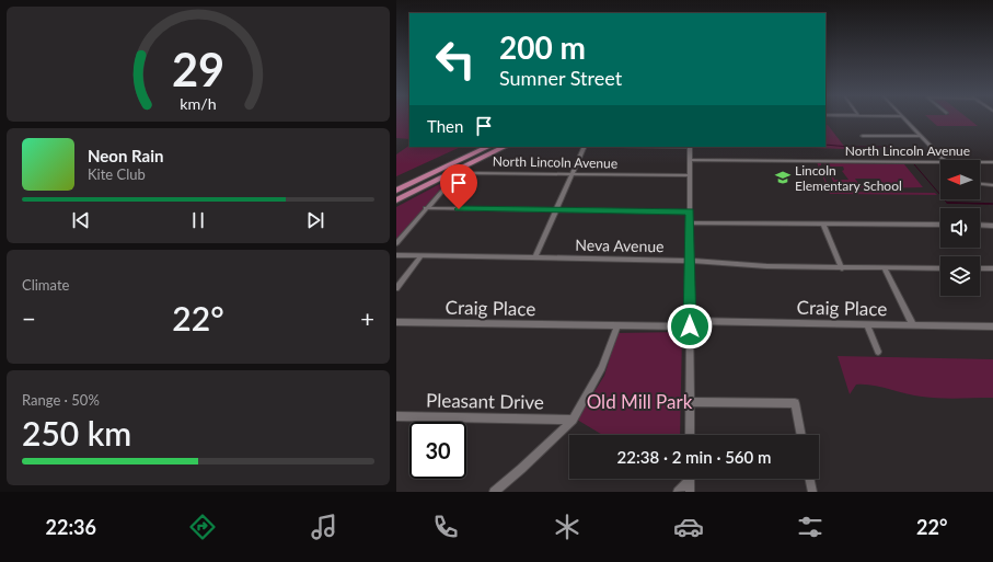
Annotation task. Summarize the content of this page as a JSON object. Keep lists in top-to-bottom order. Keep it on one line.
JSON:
{"streets":{"street":["North Lincoln Avenue","Neva Avenue","Craig Place","Pleasant Drive"]},"parks":["Old Mill Park"],"places":{"school or university":["Lincoln Elementary School"]},"north":"left","page":{"turn":["200 m","Sumner Street"],"then":"Then","song":["Neon Rain","Kite Club"],"tile":["Climate",["Range · 50%","250 km"]],"heat":["−","22°","+"],"limit":"30","trip":"22:38 · 2 min · 560 m","tabs":["22:36","22°"],"gauge":["29","km/h"]}}
